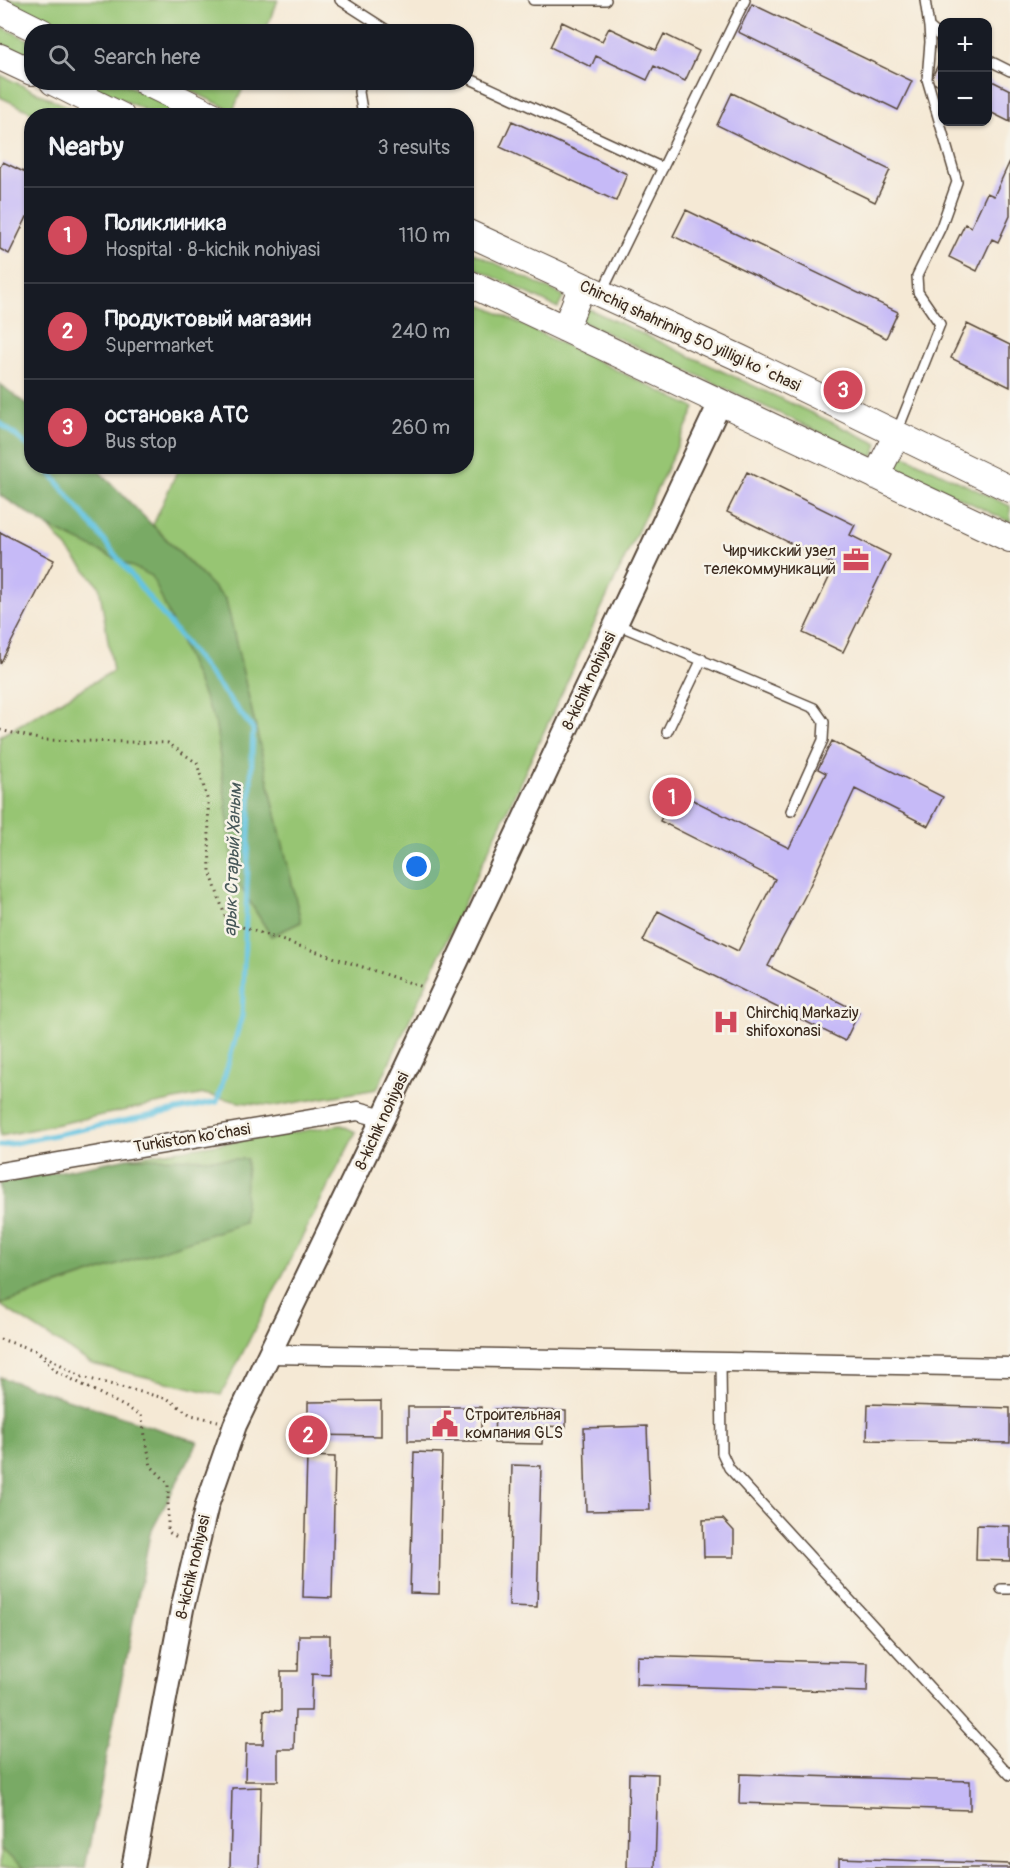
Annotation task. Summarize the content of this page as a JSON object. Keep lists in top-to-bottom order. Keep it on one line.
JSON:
{"streets":{"main road":["Chirchiq shahrining 50 yilligi koʻchasi"],"street":["8-kichik nohiyasi","Turkiston ko‘chasi"]},"crossings":[["8-kichik nohiyasi","Turkiston ko‘chasi"]],"water":["арык Старый Ханым"],"places":{"office":["Чирчикский узел телекоммуникаций"],"hospital":["Chirchiq Markaziy shifoxonasi"],"public building":["Строительная компания GLS"]},"page":{"map_buttons":["+","−"],"search":"Search here","heading":["Nearby","3 results"],"list":[{"mark":"1","name":"Поликлиника","note":"Hospital · 8-kichik nohiyasi","value":"110 m"},{"mark":"2","name":"Продуктовый магазин","note":"Supermarket","value":"240 m"},{"mark":"3","name":"остановка АТС","note":"Bus stop","value":"260 m"}],"pins":["3","1","2"]}}
